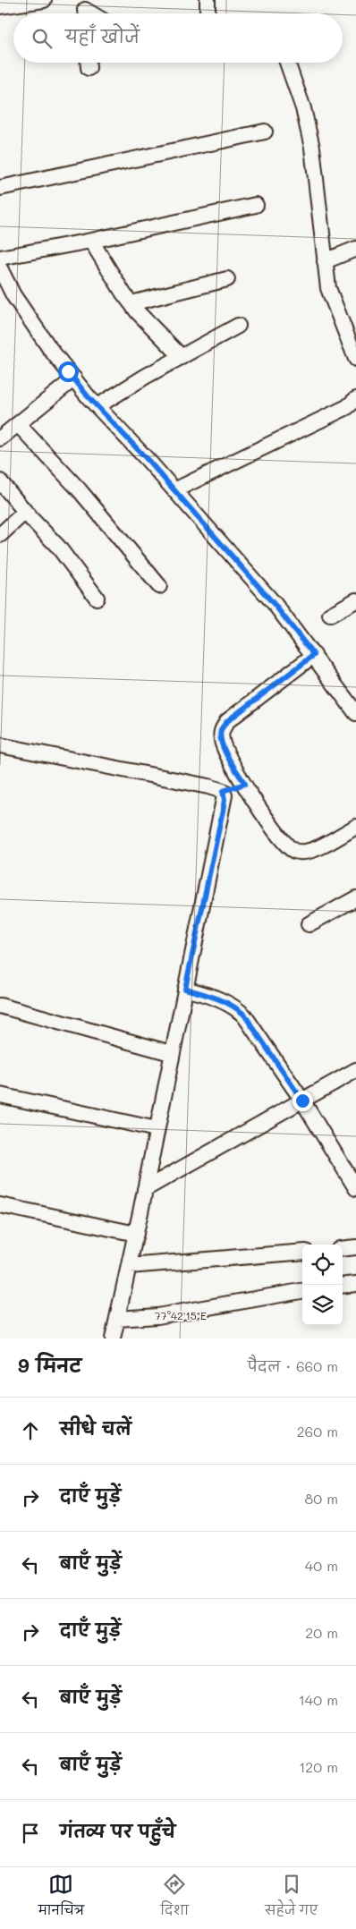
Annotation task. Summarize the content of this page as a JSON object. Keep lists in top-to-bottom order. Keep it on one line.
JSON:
{"page":{"search":"यहाँ खोजें","heading":["9 मिनट","पैदल · 660 m"],"list":[["सीधे चलें","260 m"],["दाएँ मुड़ें","80 m"],["बाएँ मुड़ें","40 m"],["दाएँ मुड़ें","20 m"],["बाएँ मुड़ें","140 m"],["बाएँ मुड़ें","120 m"],"गंतव्य पर पहुँचे"],"nav":["मानचित्र","दिशा","सहेजे गए"]},"coordinates":["77°42'15\"E"]}
